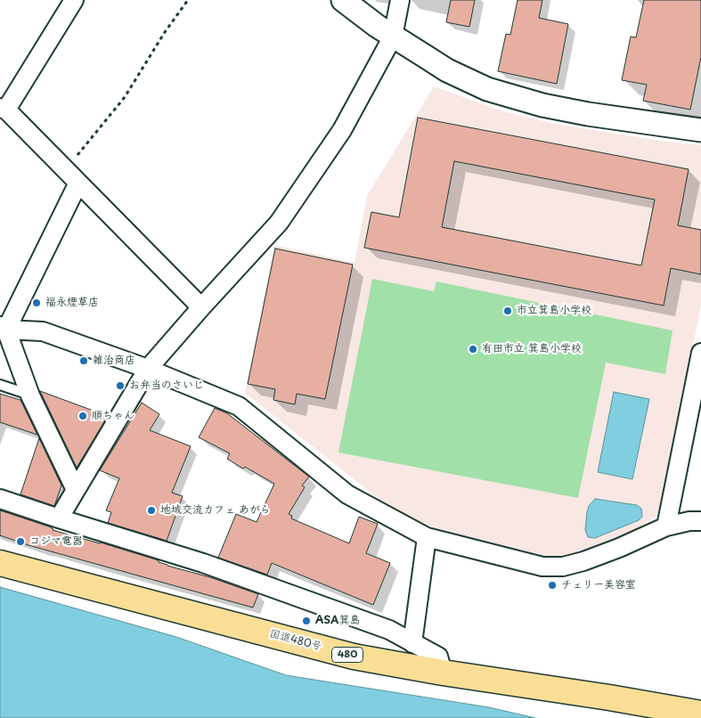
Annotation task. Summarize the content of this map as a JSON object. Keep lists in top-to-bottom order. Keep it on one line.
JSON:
{"streets":{"highway":["国道480号","480"]},"places":["福永煙草店","市立箕島小学校","有田市立 箕島小学校","雑治商店","お弁当のさいじ","順ちゃん","地域交流カフェ あがら","コジマ電器","チェリー美容室","ASA箕島"]}
